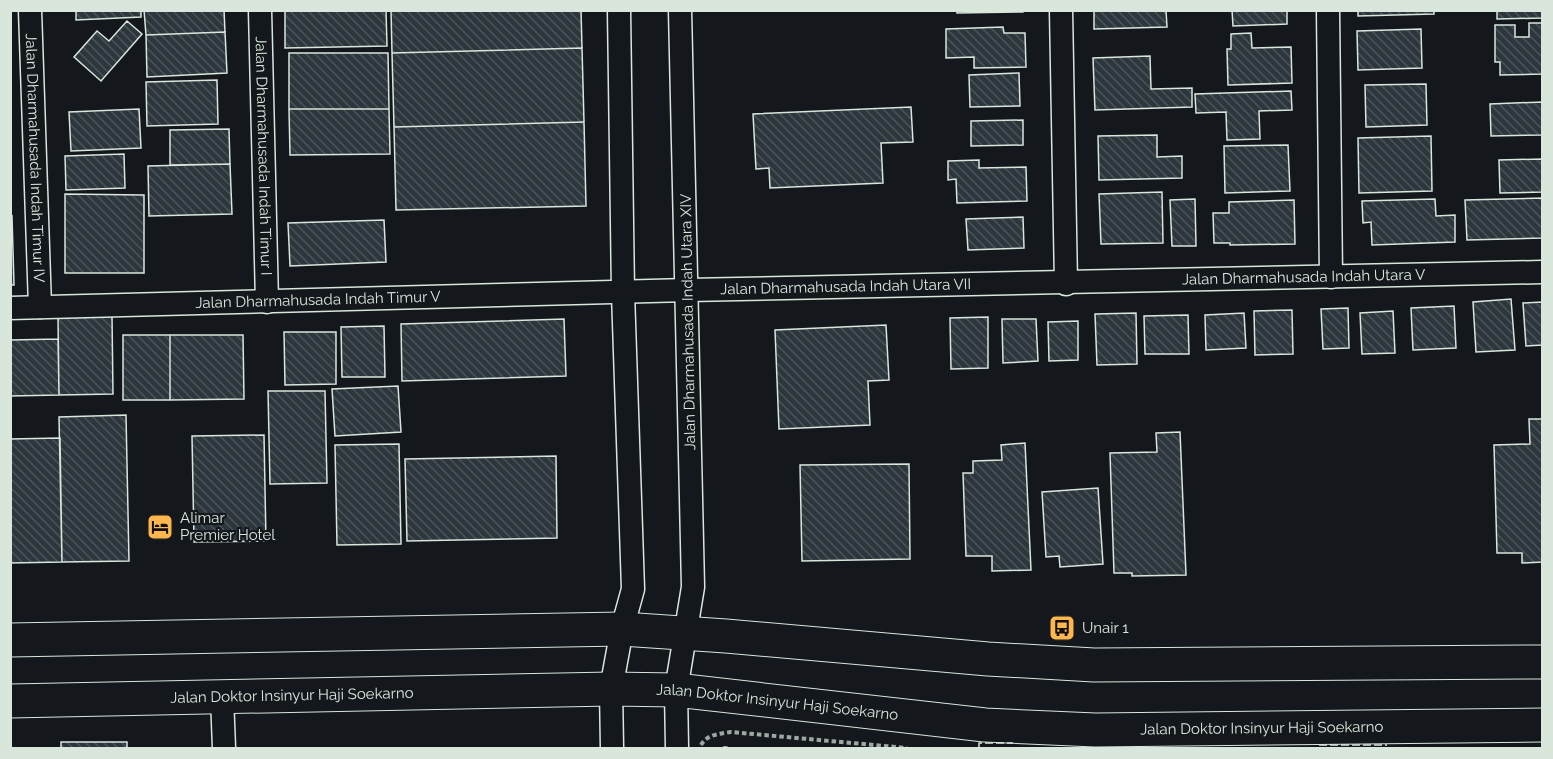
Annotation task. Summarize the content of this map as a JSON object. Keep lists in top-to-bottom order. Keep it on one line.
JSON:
{"streets":{"main road":["Jalan Doktor Insinyur Haji Soekarno"],"street":["Jalan Dharmahusada Indah Timur I","Jalan Dharmahusada Indah Timur IV","Jalan Dharmahusada Indah Utara V","Jalan Dharmahusada Indah Utara VII","Jalan Dharmahusada Indah Timur V","Jalan Dharmahusada Indah Utara XIV"]},"crossings":[["Jalan Dharmahusada Indah Timur I","Jalan Dharmahusada Indah Timur V"],["Jalan Dharmahusada Indah Timur IV","Jalan Dharmahusada Indah Timur V"],["Jalan Dharmahusada Indah Utara V","Jalan Dharmahusada Indah Utara VII"],["Jalan Dharmahusada Indah Utara VII","Jalan Dharmahusada Indah Timur V"],["Jalan Dharmahusada Indah Utara VII","Jalan Dharmahusada Indah Utara XIV"],["Jalan Dharmahusada Indah Utara XIV","Jalan Doktor Insinyur Haji Soekarno"]],"places":{"hotel":["Alimar Premier Hotel"],"bus stop":["Unair 1"]}}
